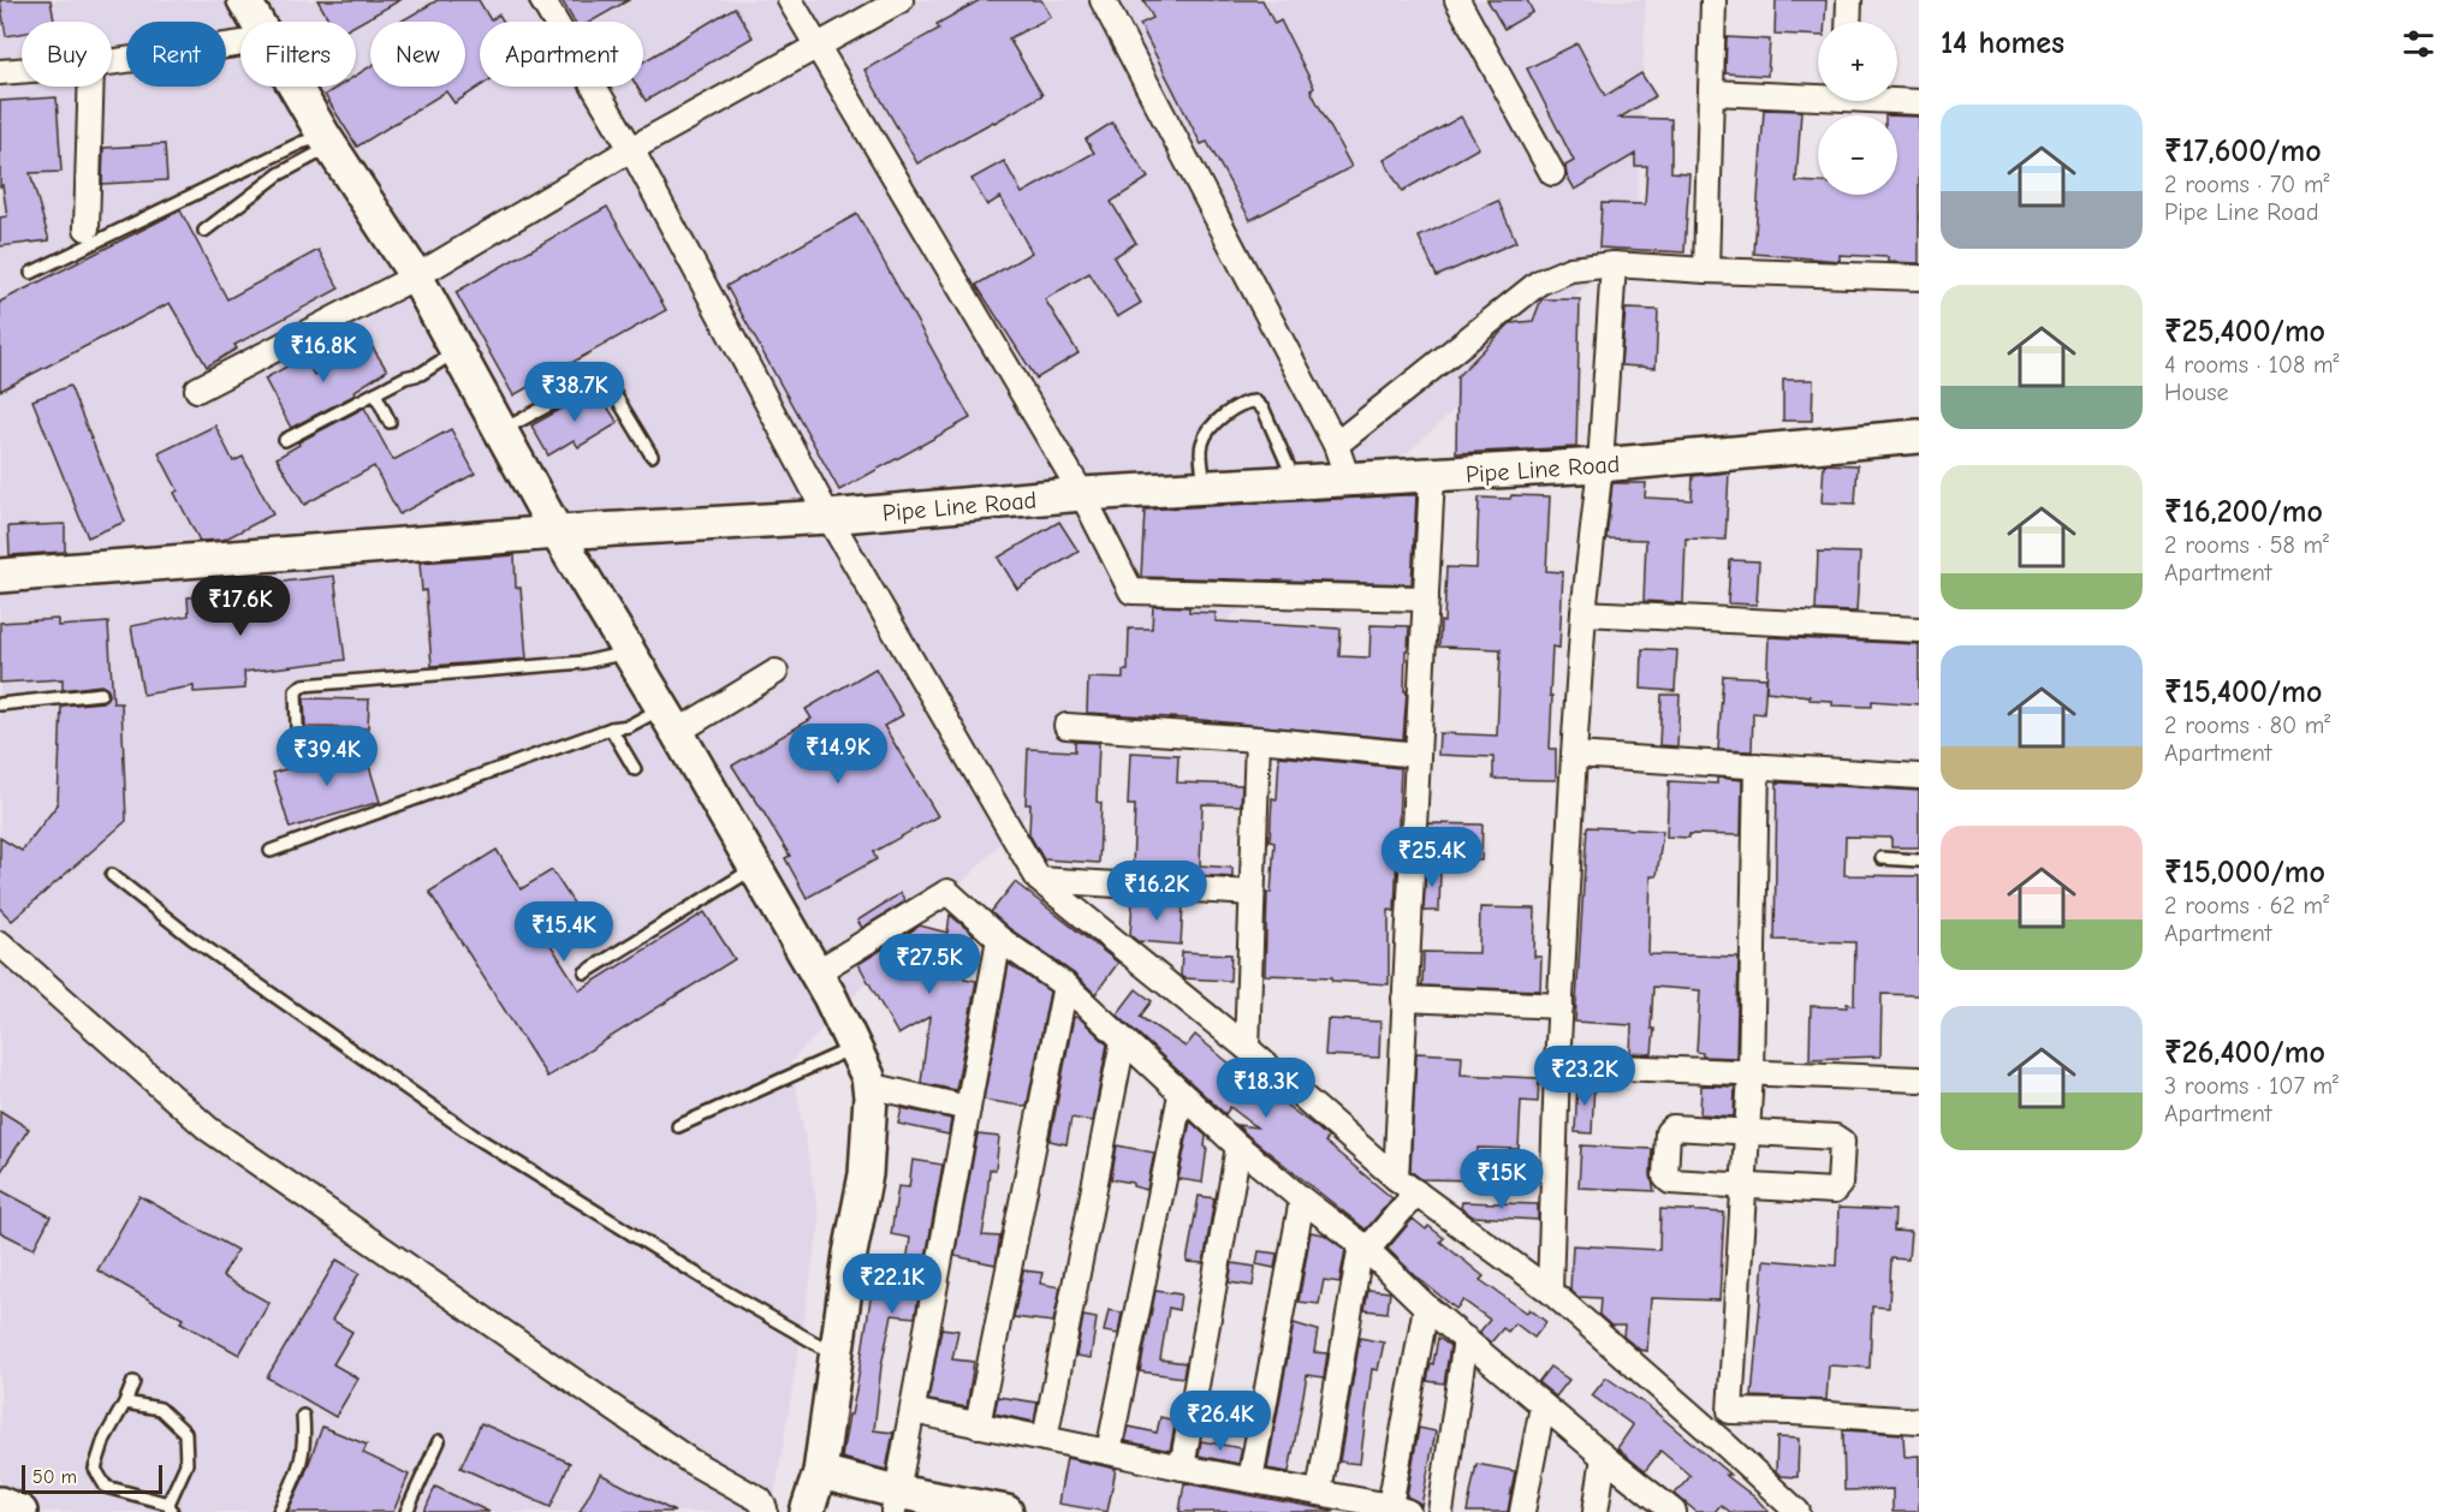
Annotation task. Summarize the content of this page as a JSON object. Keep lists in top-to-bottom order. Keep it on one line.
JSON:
{"streets":{"street":["Pipe Line Road"]},"scale_bar":"50 m","page":{"heading":"14 homes","map_buttons":["+","−"],"chip":["Buy","Rent","Filters","New","Apartment"],"list":[{"name":"₹17,600/mo","note":"2 rooms · 70 m² · Pipe Line Road"},{"name":"₹25,400/mo","note":"4 rooms · 108 m² · House"},{"name":"₹16,200/mo","note":"2 rooms · 58 m² · Apartment"},{"name":"₹15,400/mo","note":"2 rooms · 80 m² · Apartment"},{"name":"₹15,000/mo","note":"2 rooms · 62 m² · Apartment"},{"name":"₹26,400/mo","note":"3 rooms · 107 m² · Apartment"}],"price":["₹16.8K","₹38.7K","₹17.6K","₹14.9K","₹39.4K","₹25.4K","₹16.2K","₹15.4K","₹27.5K","₹23.2K","₹18.3K","₹15K","₹22.1K","₹26.4K"],"scale":"50 m"}}
